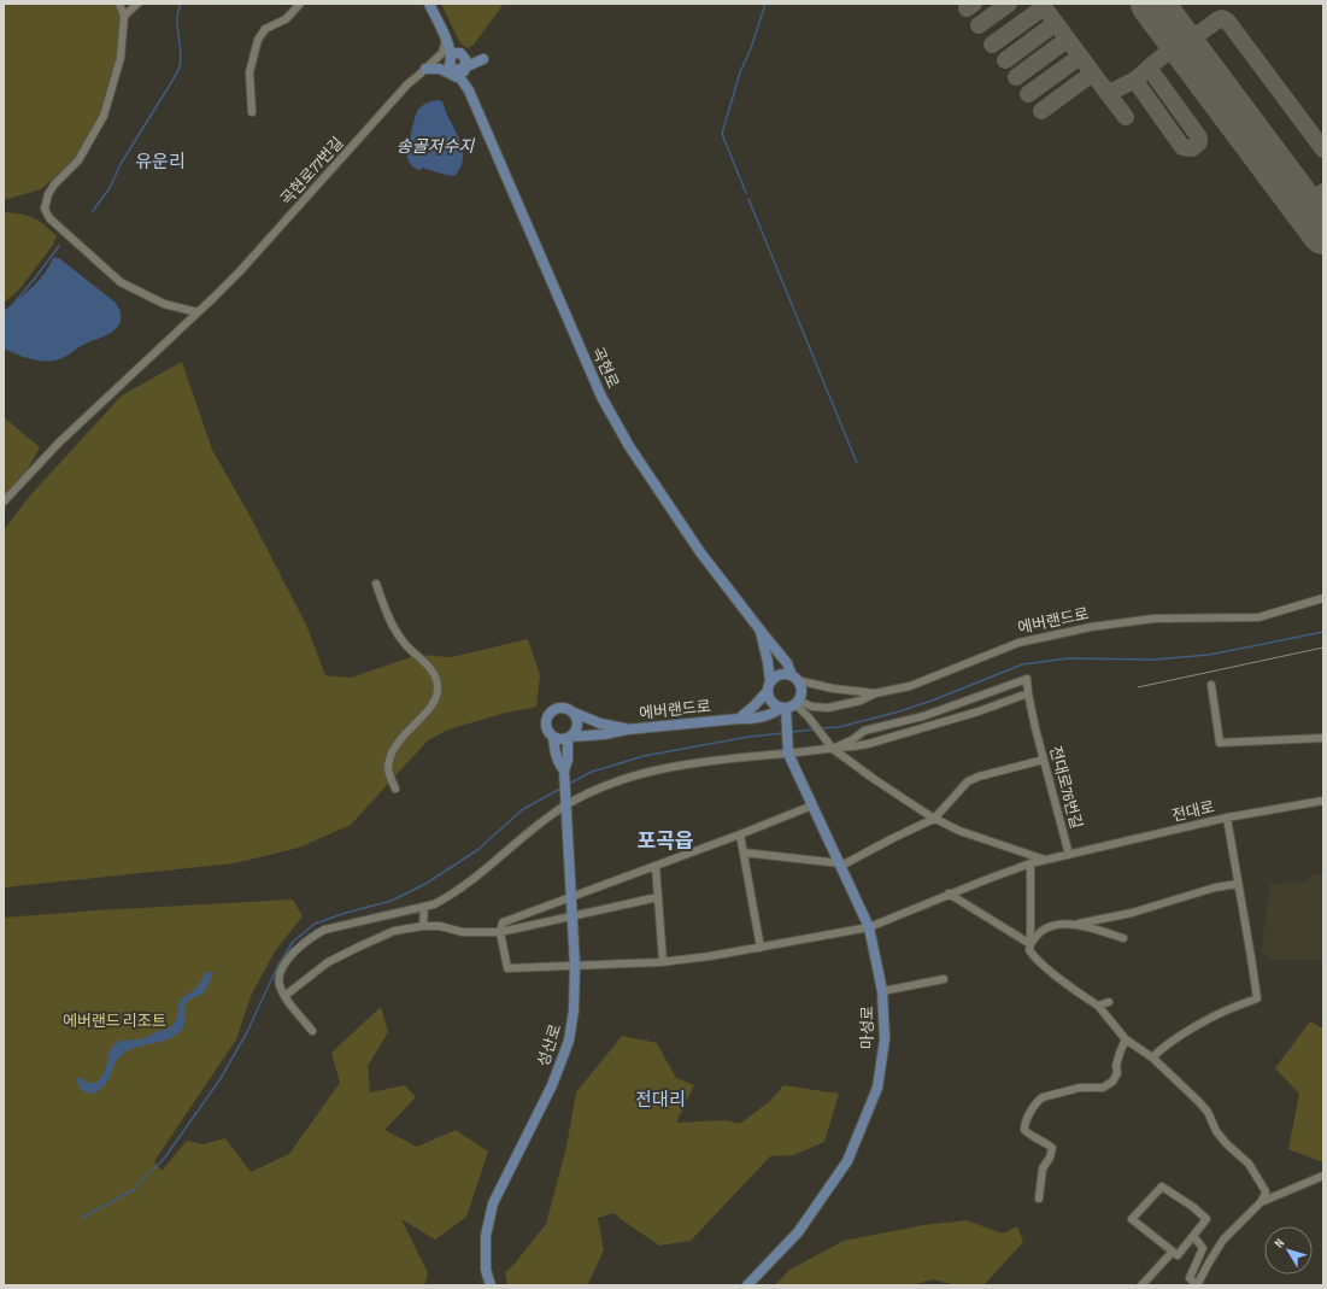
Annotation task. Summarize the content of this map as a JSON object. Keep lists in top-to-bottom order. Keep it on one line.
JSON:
{"streets":{"main road":["곡현로","에버랜드로","마성로","성산로"],"street":["곡현로77번길","전대로76번길","전대로"]},"crossings":[["곡현로","에버랜드로"],["곡현로","마성로"],["에버랜드로","마성로"],["에버랜드로","성산로"],["전대로76번길","전대로"],["전대로","마성로"],["전대로","성산로"]],"districts":["유운리","포곡읍","전대리"],"water":["송골저수지"],"parks":["에버랜드 리조트"],"north":"top left"}
